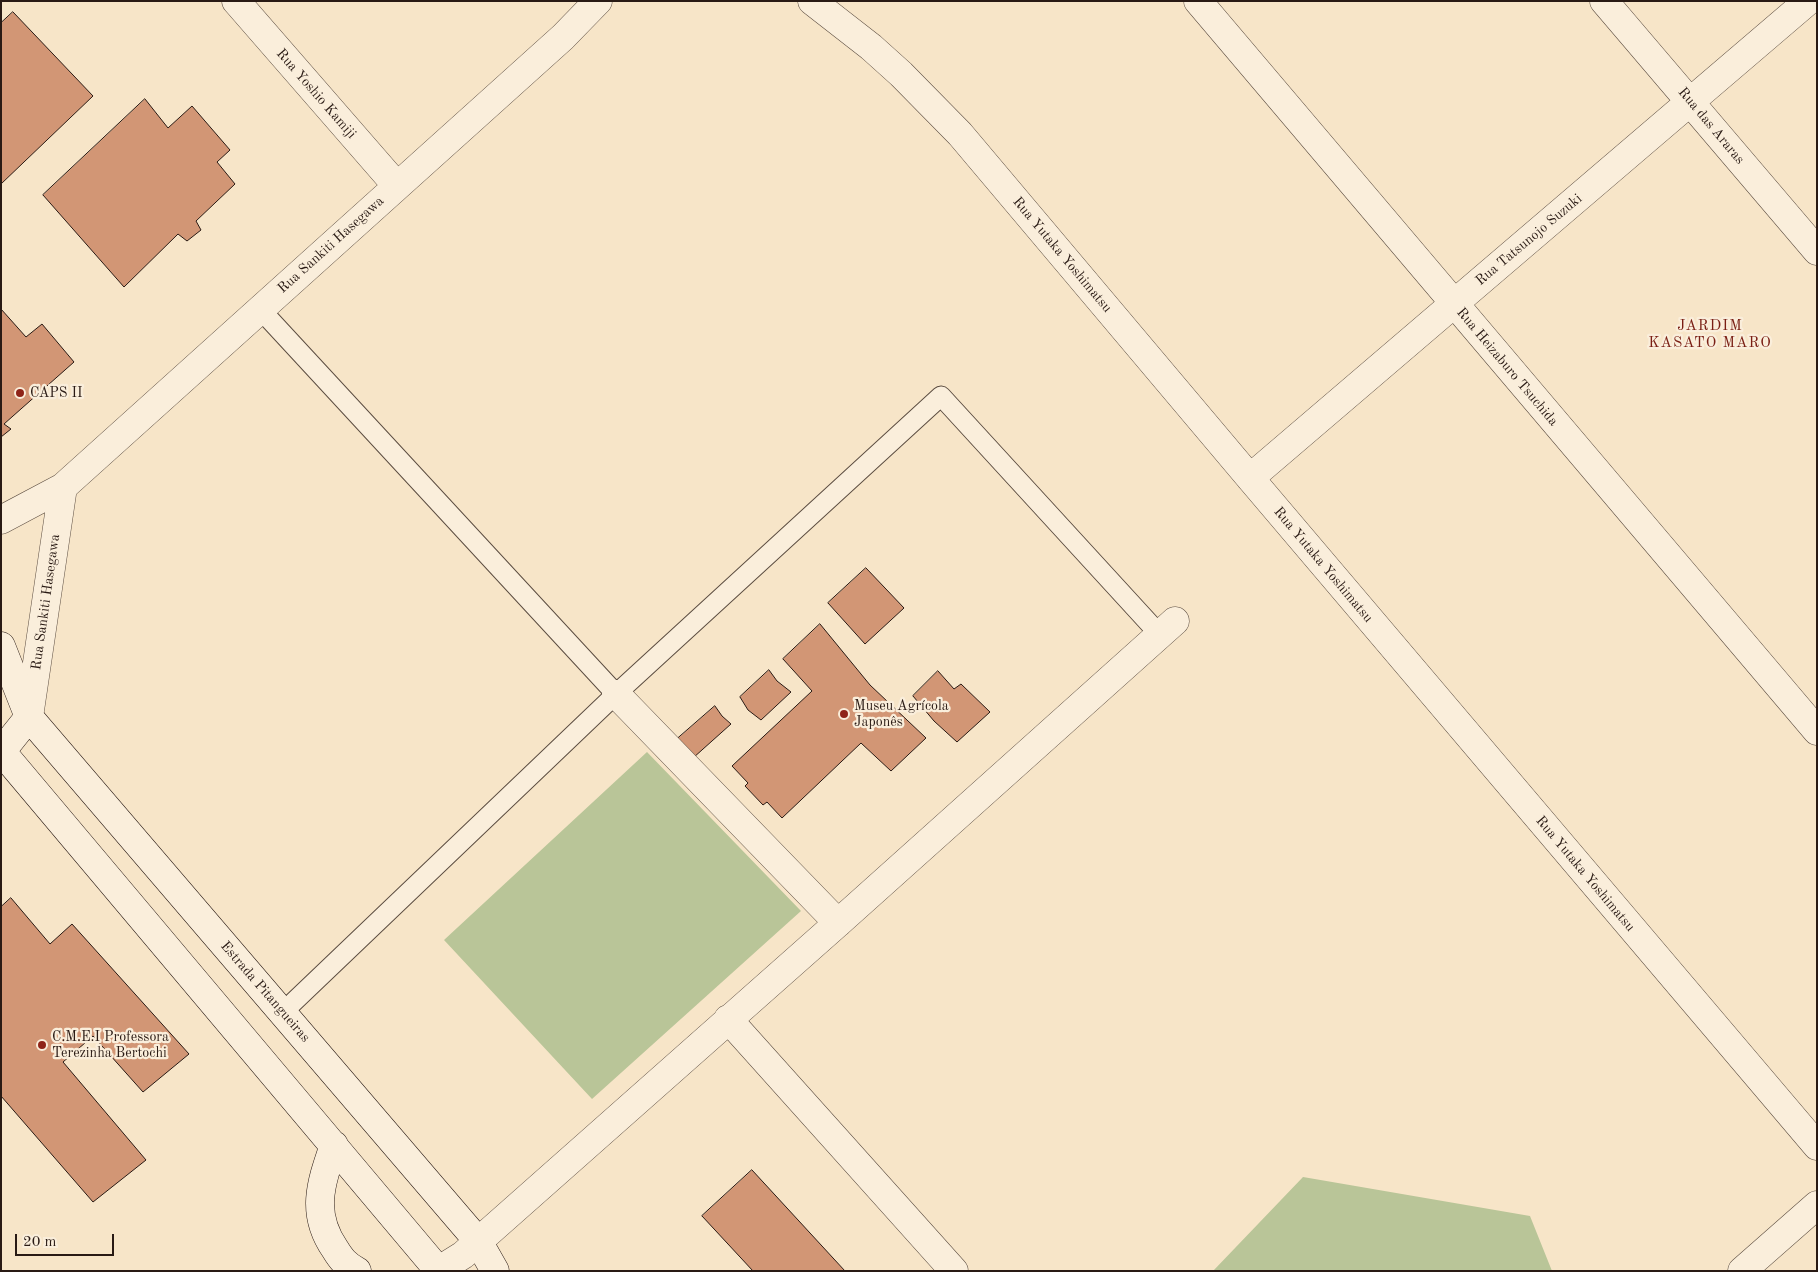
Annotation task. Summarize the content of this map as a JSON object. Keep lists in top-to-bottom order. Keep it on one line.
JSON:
{"streets":{"street":["Rua Yoshio Kamiji","Rua das Araras","Rua Tatsunojo Suzuki","Rua Sankiti Hasegawa","Rua Yutaka Yoshimatsu","Rua Heizaburo Tsuchida","Estrada Pitangueiras"]},"crossings":[["Rua Yoshio Kamiji","Rua Sankiti Hasegawa"],["Rua das Araras","Rua Tatsunojo Suzuki"],["Rua Tatsunojo Suzuki","Rua Yutaka Yoshimatsu"],["Rua Tatsunojo Suzuki","Rua Heizaburo Tsuchida"],["Rua Sankiti Hasegawa","Estrada Pitangueiras"]],"districts":["JARDIM KASATO MARO"],"places":["CAPS II","Museu Agrícola Japonês","C.M.E.I Professora Terezinha Bertochi"],"scale_bar":"20 m"}
